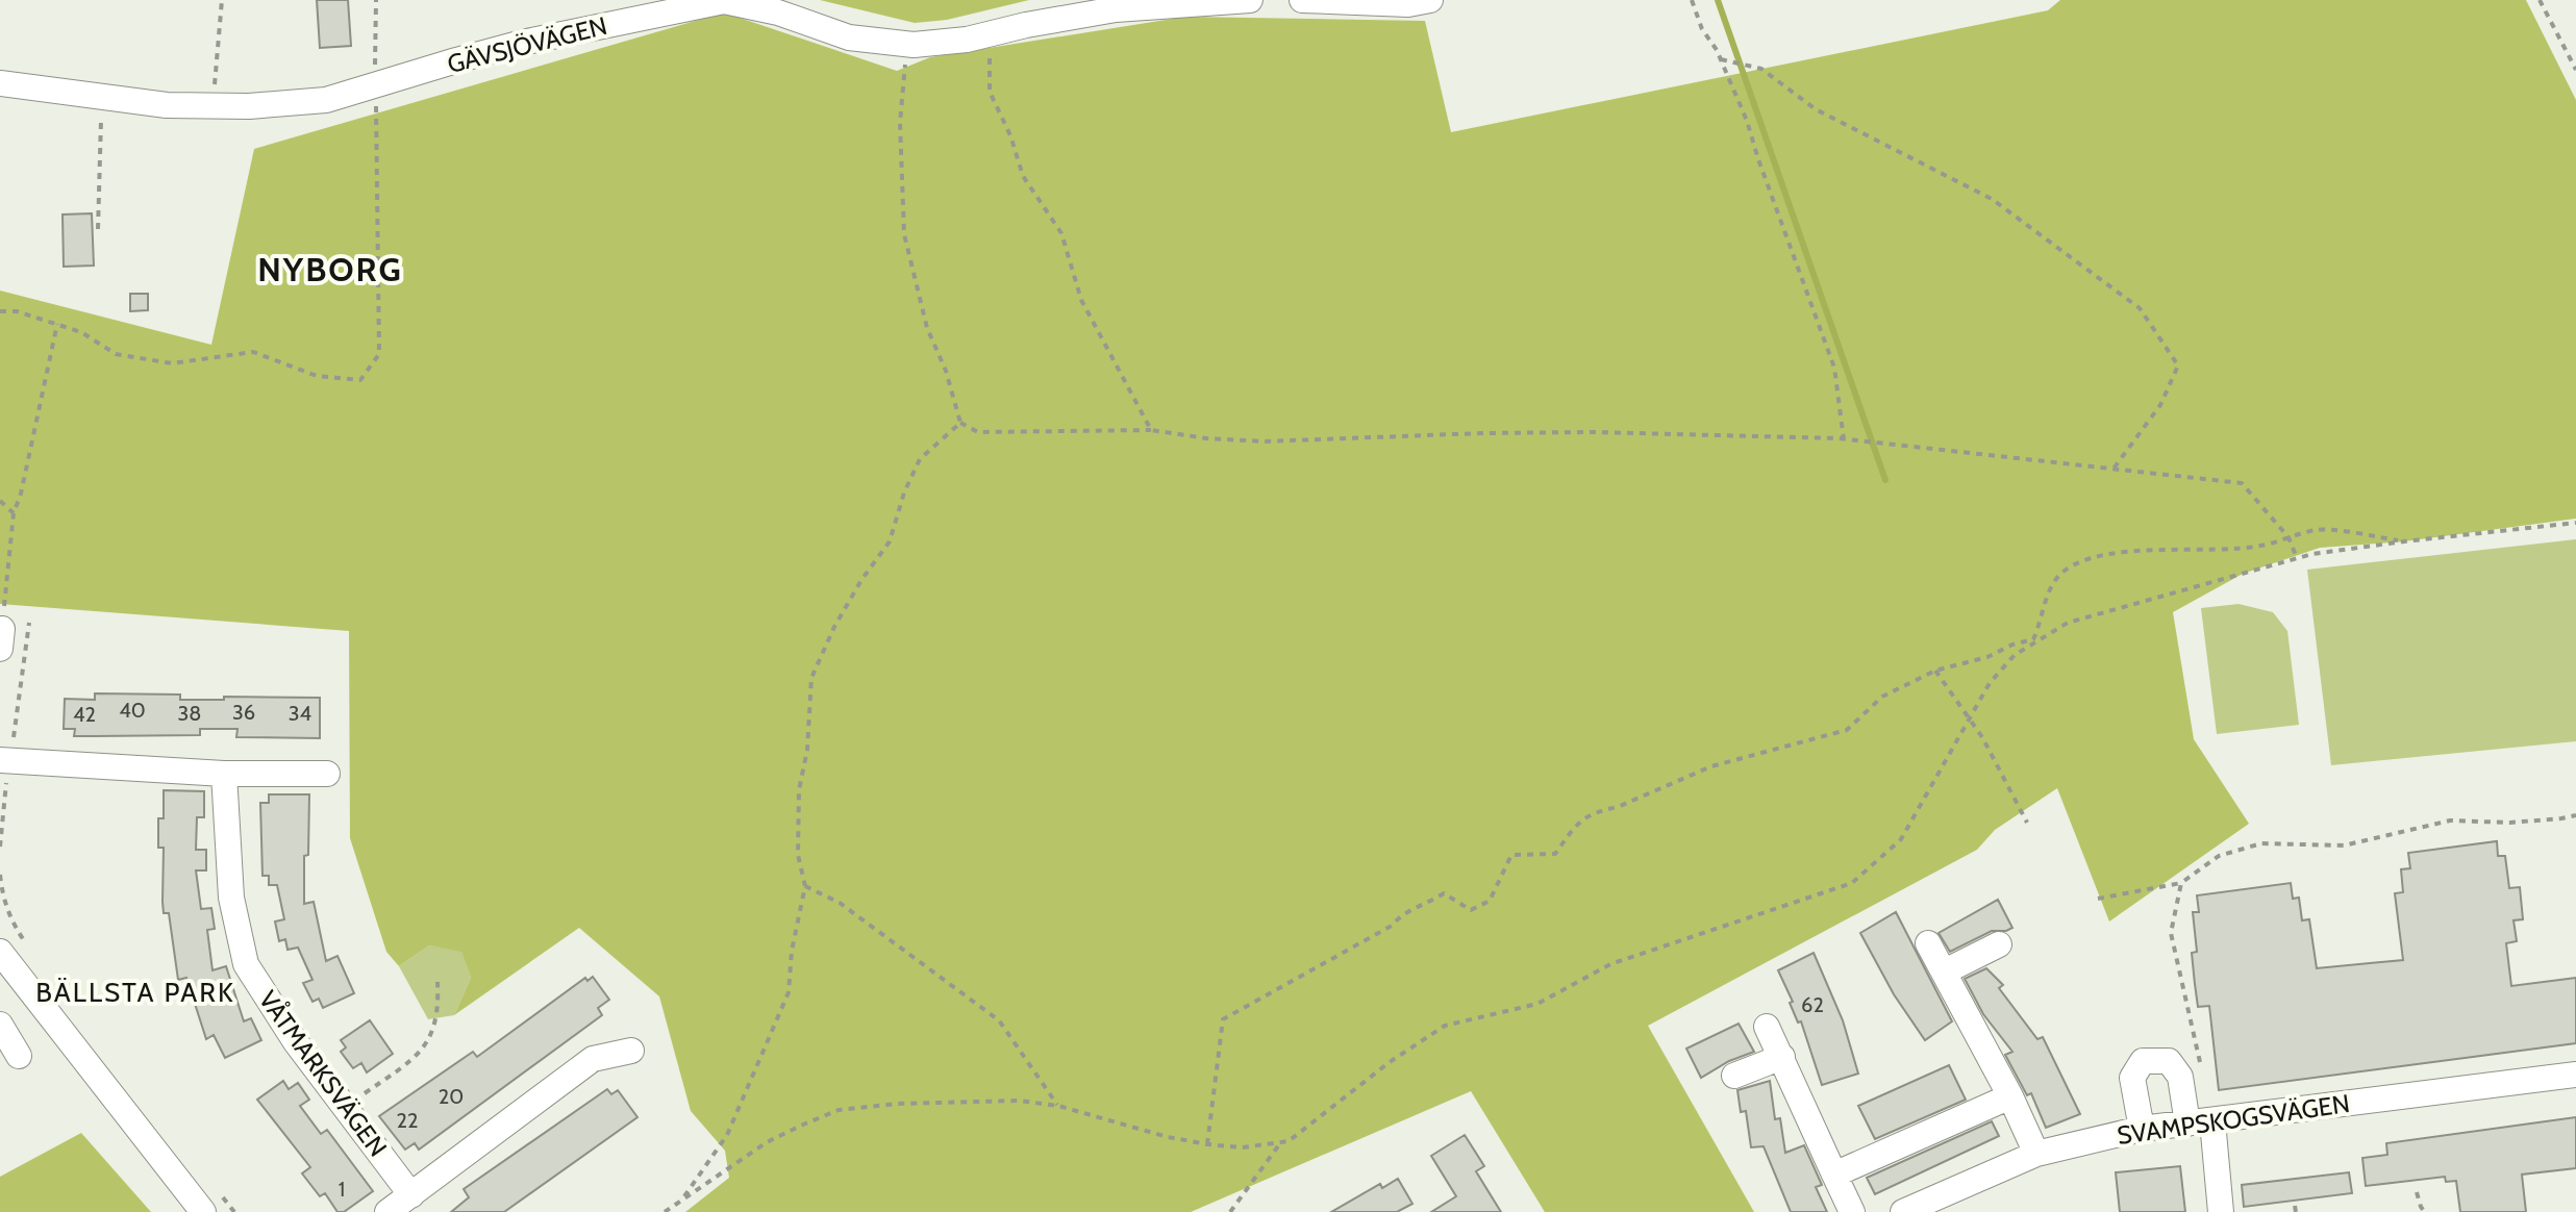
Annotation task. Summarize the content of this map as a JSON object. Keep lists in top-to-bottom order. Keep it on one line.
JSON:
{"streets":{"street":["GÄVSJÖVÄGEN","VÅTMARKSVÄGEN","SVAMPSKOGSVÄGEN"]},"districts":["NYBORG","BÄLLSTA PARK"],"house_numbers":["40","36","38","34","42","62","20","22","1"]}
